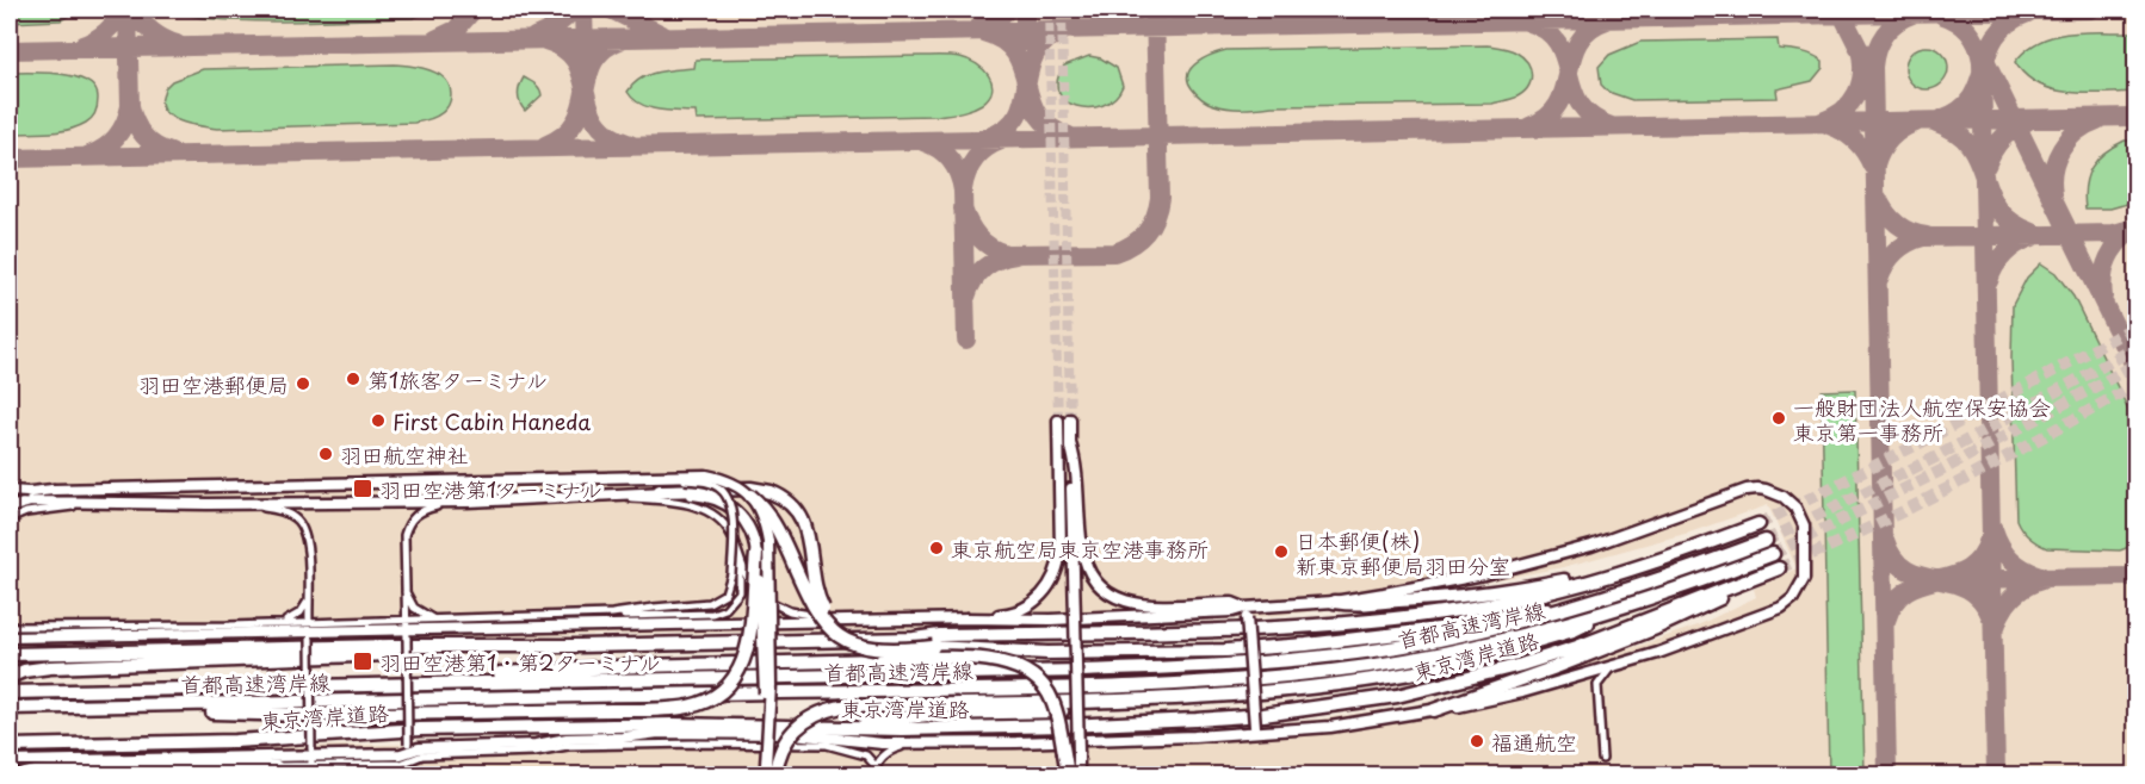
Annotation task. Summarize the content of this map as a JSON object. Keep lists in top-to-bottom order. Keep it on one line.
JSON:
{"streets":{"highway":["首都高速湾岸線","東京湾岸道路"]},"places":{"other":["第1旅客ターミナル","羽田空港郵便局","一般財団法人航空保安協会 東京第一事務所","First Cabin Haneda","羽田航空神社","東京航空局東京空港事務所","日本郵便(株) 新東京郵便局羽田分室","福通航空"],"transit":["羽田空港第1ターミナル","羽田空港第1・第2ターミナル"]}}
